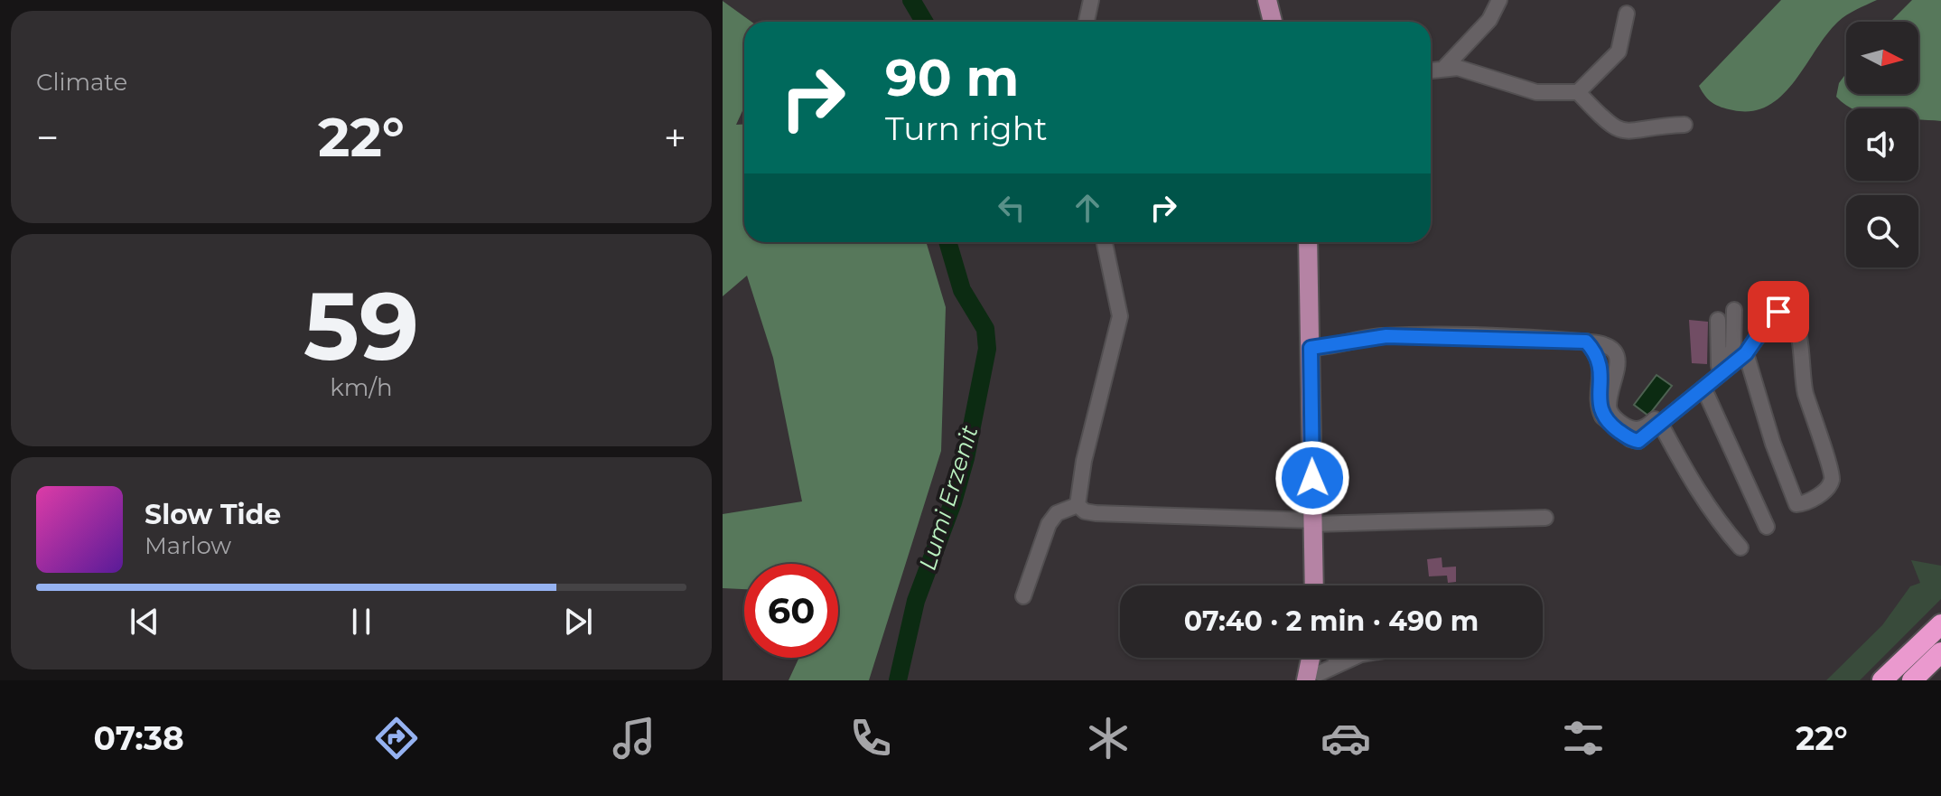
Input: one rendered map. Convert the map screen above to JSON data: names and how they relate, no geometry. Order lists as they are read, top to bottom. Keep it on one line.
{"water":["Lumi Erzenit"],"north":"right","page":{"tile":["Climate",["59","km/h"]],"turn":["90 m","Turn right"],"heat":["−","22°","+"],"song":["Slow Tide","Marlow"],"limit":"60","trip":"07:40 · 2 min · 490 m","tabs":["07:38","22°"]}}
